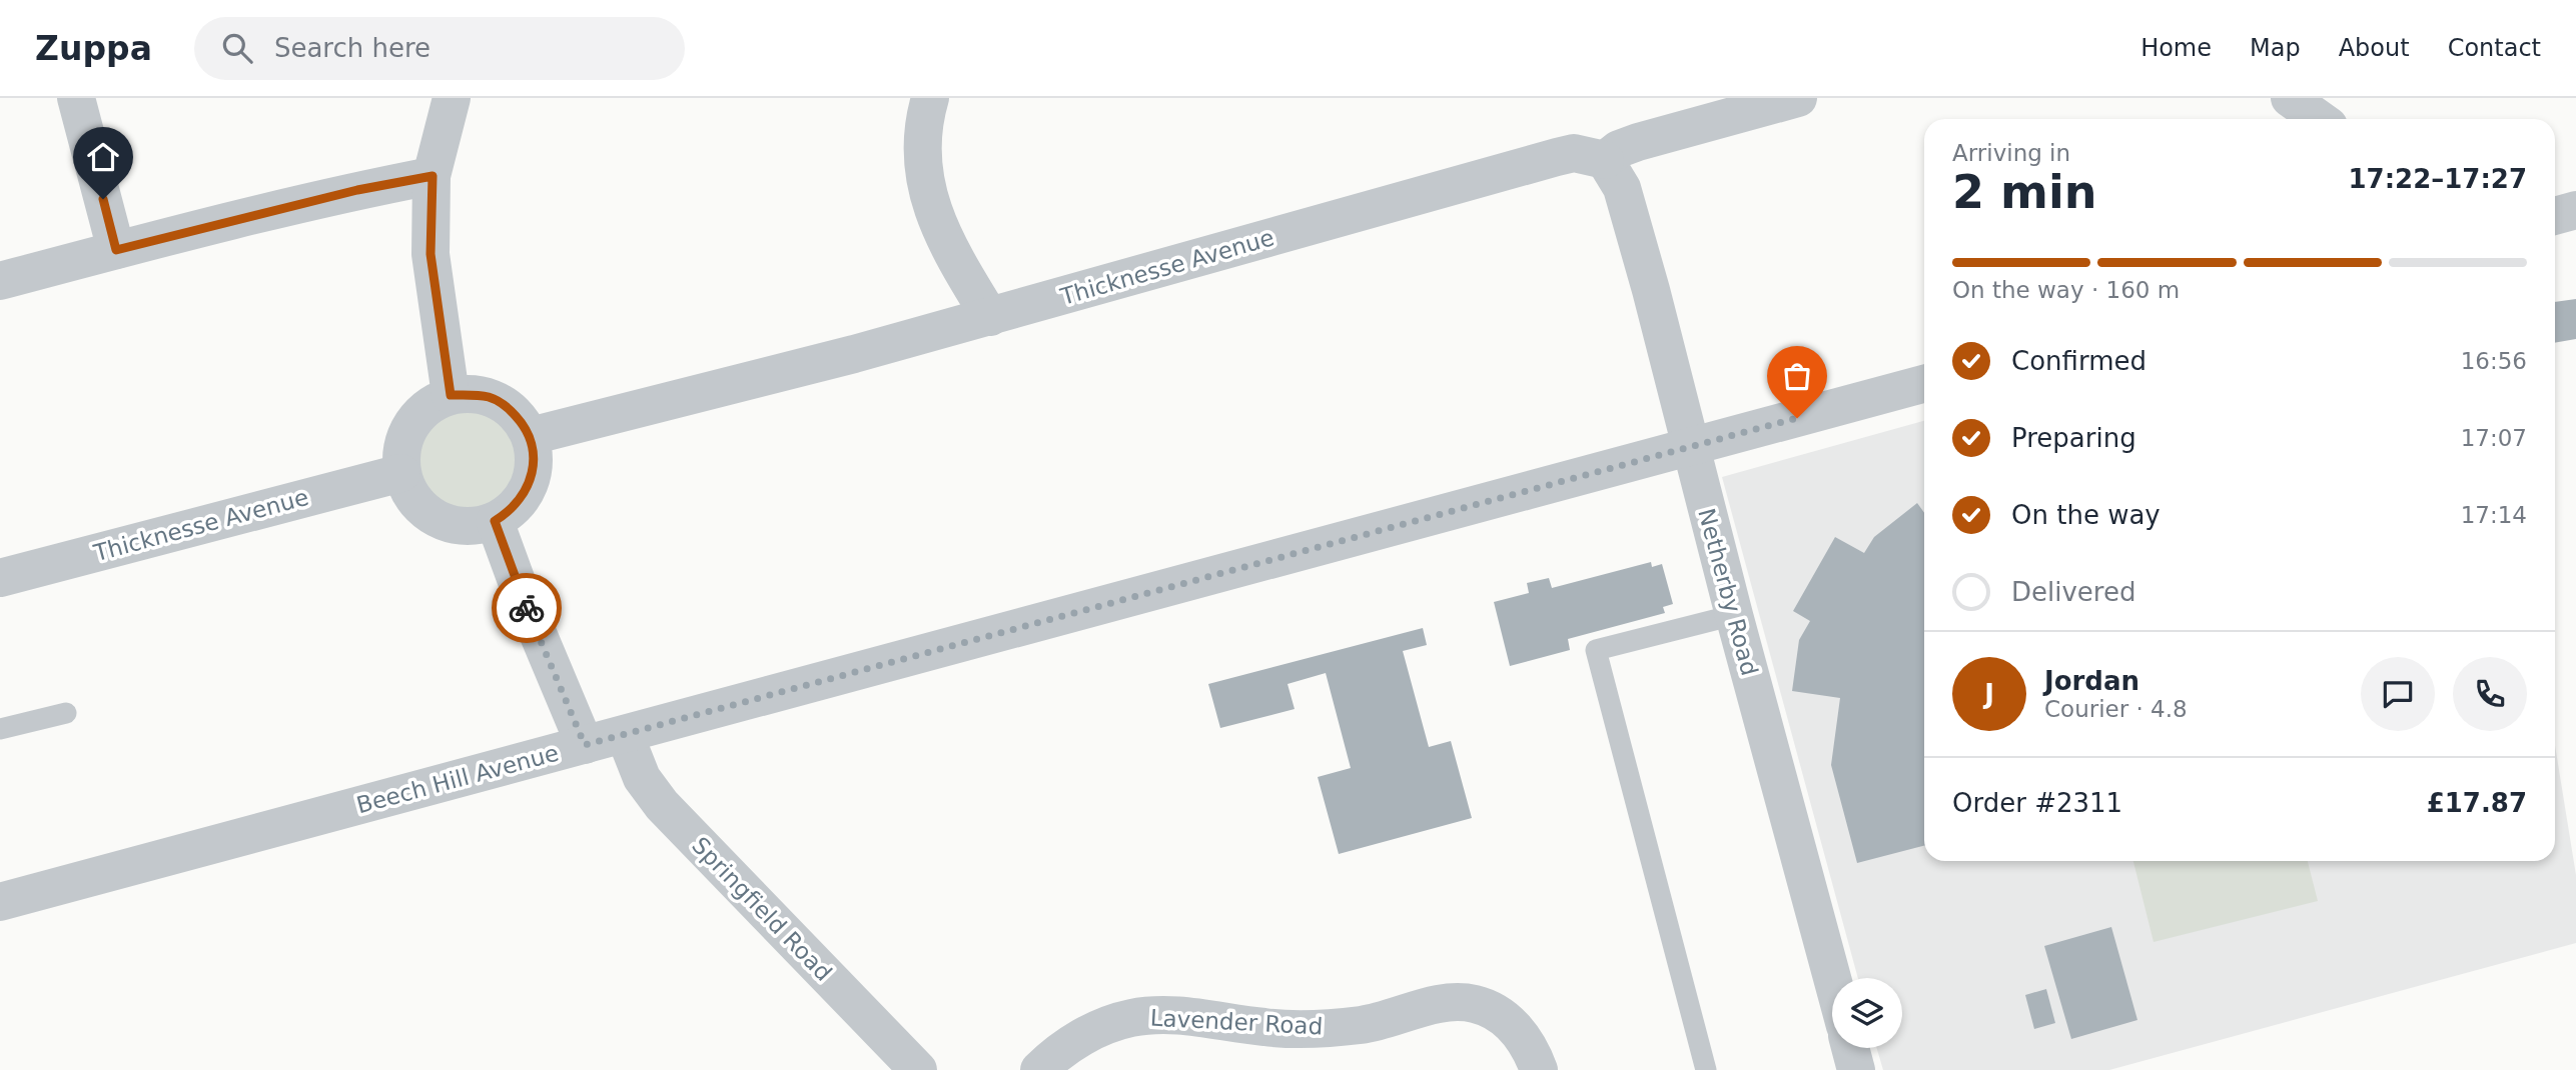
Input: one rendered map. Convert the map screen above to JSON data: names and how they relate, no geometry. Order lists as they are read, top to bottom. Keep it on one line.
{"streets":{"street":["Thicknesse Avenue","Netherby Road","Beech Hill Avenue","Springfield Road","Lavender Road"]},"crossings":[["Thicknesse Avenue","Netherby Road"],["Netherby Road","Beech Hill Avenue"],["Beech Hill Avenue","Springfield Road"]],"page":{"header":"Zuppa","search":"Search here","nav":["Home","Map","About","Contact"],"heading":["2 min","Arriving in","17:22–17:27"],"panel":["Jordan","Courier · 4.8","Order #2311","£17.87"],"bar":"On the way · 160 m","list":[["Confirmed","16:56"],["Preparing","17:07"],["On the way","17:14"],"Delivered"],"round":"J"}}
